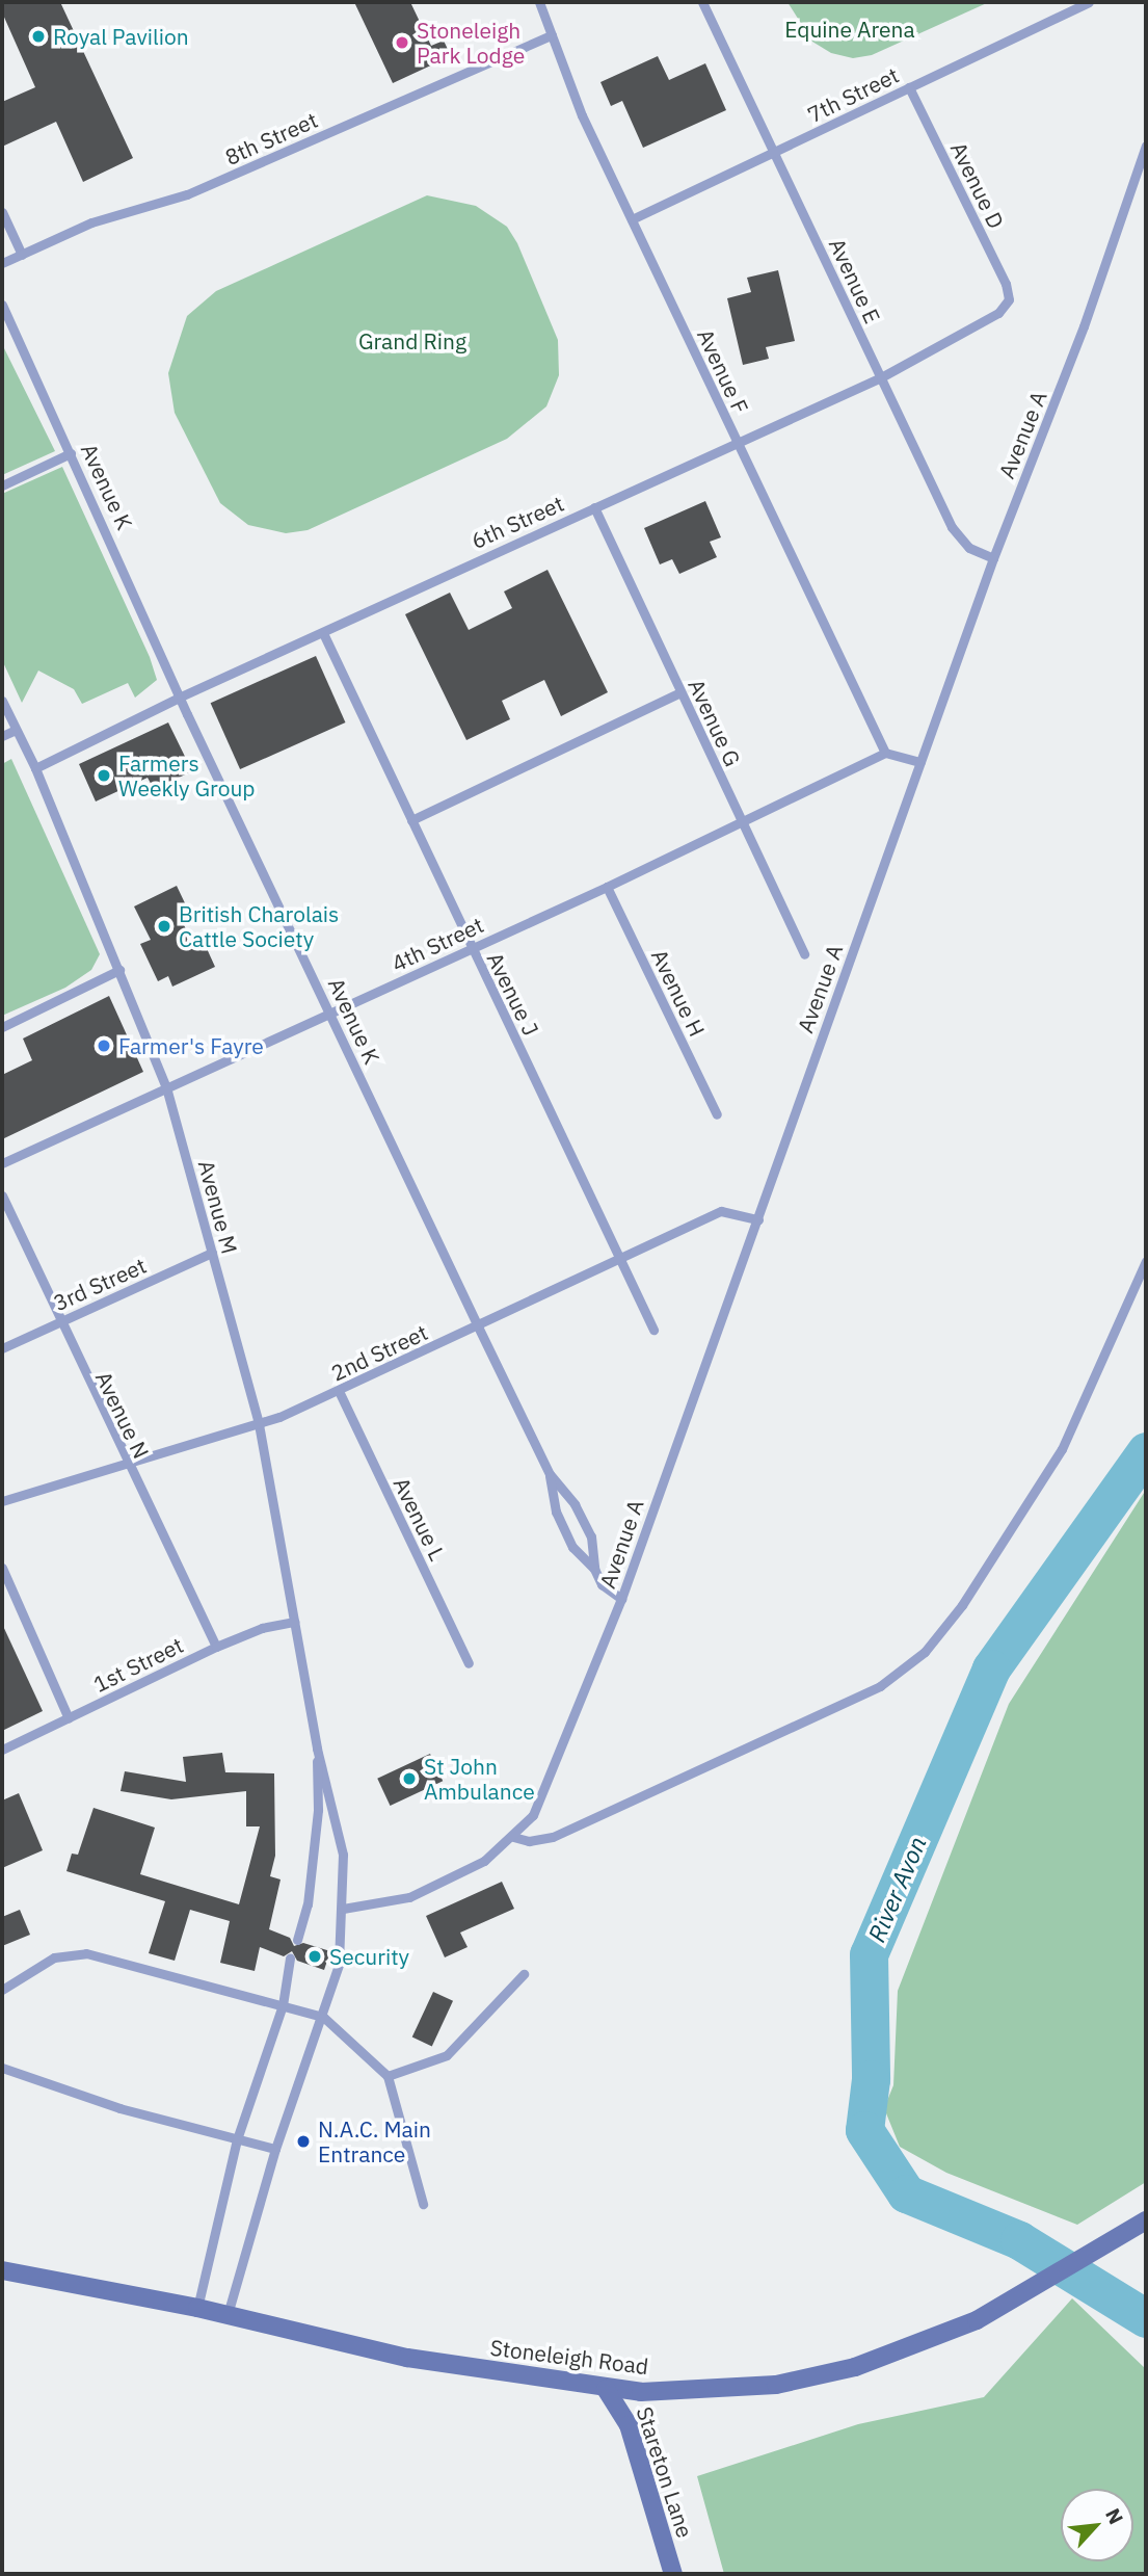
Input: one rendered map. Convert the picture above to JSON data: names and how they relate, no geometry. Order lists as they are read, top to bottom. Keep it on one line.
{"streets":{"main road":["Stoneleigh Road","Stareton Lane"],"lane":["7th Street","8th Street","Avenue D","Avenue E","Avenue F","Avenue A","Avenue K","6th Street","Avenue G","4th Street","Avenue H","Avenue J","Avenue M","3rd Street","2nd Street","Avenue N","Avenue L","1st Street"]},"crossings":[["7th Street","Avenue D"],["7th Street","Avenue E"],["7th Street","Avenue F"],["8th Street","Avenue F"],["Avenue D","6th Street"],["Avenue E","Avenue A"],["Avenue E","6th Street"],["Avenue F","6th Street"],["Avenue F","4th Street"],["Avenue A","Avenue K"],["Avenue A","2nd Street"],["Avenue K","6th Street"],["Avenue K","4th Street"],["Avenue K","2nd Street"],["6th Street","Avenue G"],["6th Street","Avenue J"],["6th Street","Avenue M"],["Avenue G","4th Street"],["4th Street","Avenue H"],["4th Street","Avenue J"],["4th Street","Avenue M"],["Avenue J","2nd Street"],["Avenue M","3rd Street"],["Avenue M","2nd Street"],["Avenue M","1st Street"],["3rd Street","Avenue N"],["2nd Street","Avenue N"],["2nd Street","Avenue L"],["Avenue N","1st Street"],["Stoneleigh Road","Stareton Lane"]],"water":["River Avon"],"parks":["Equine Arena","Grand Ring"],"places":["Royal Pavilion","Stoneleigh Park Lodge","Farmers Weekly Group","British Charolais Cattle Society","Farmer's Fayre","St John Ambulance","Security","N.A.C. Main Entrance"],"north":"top right"}
